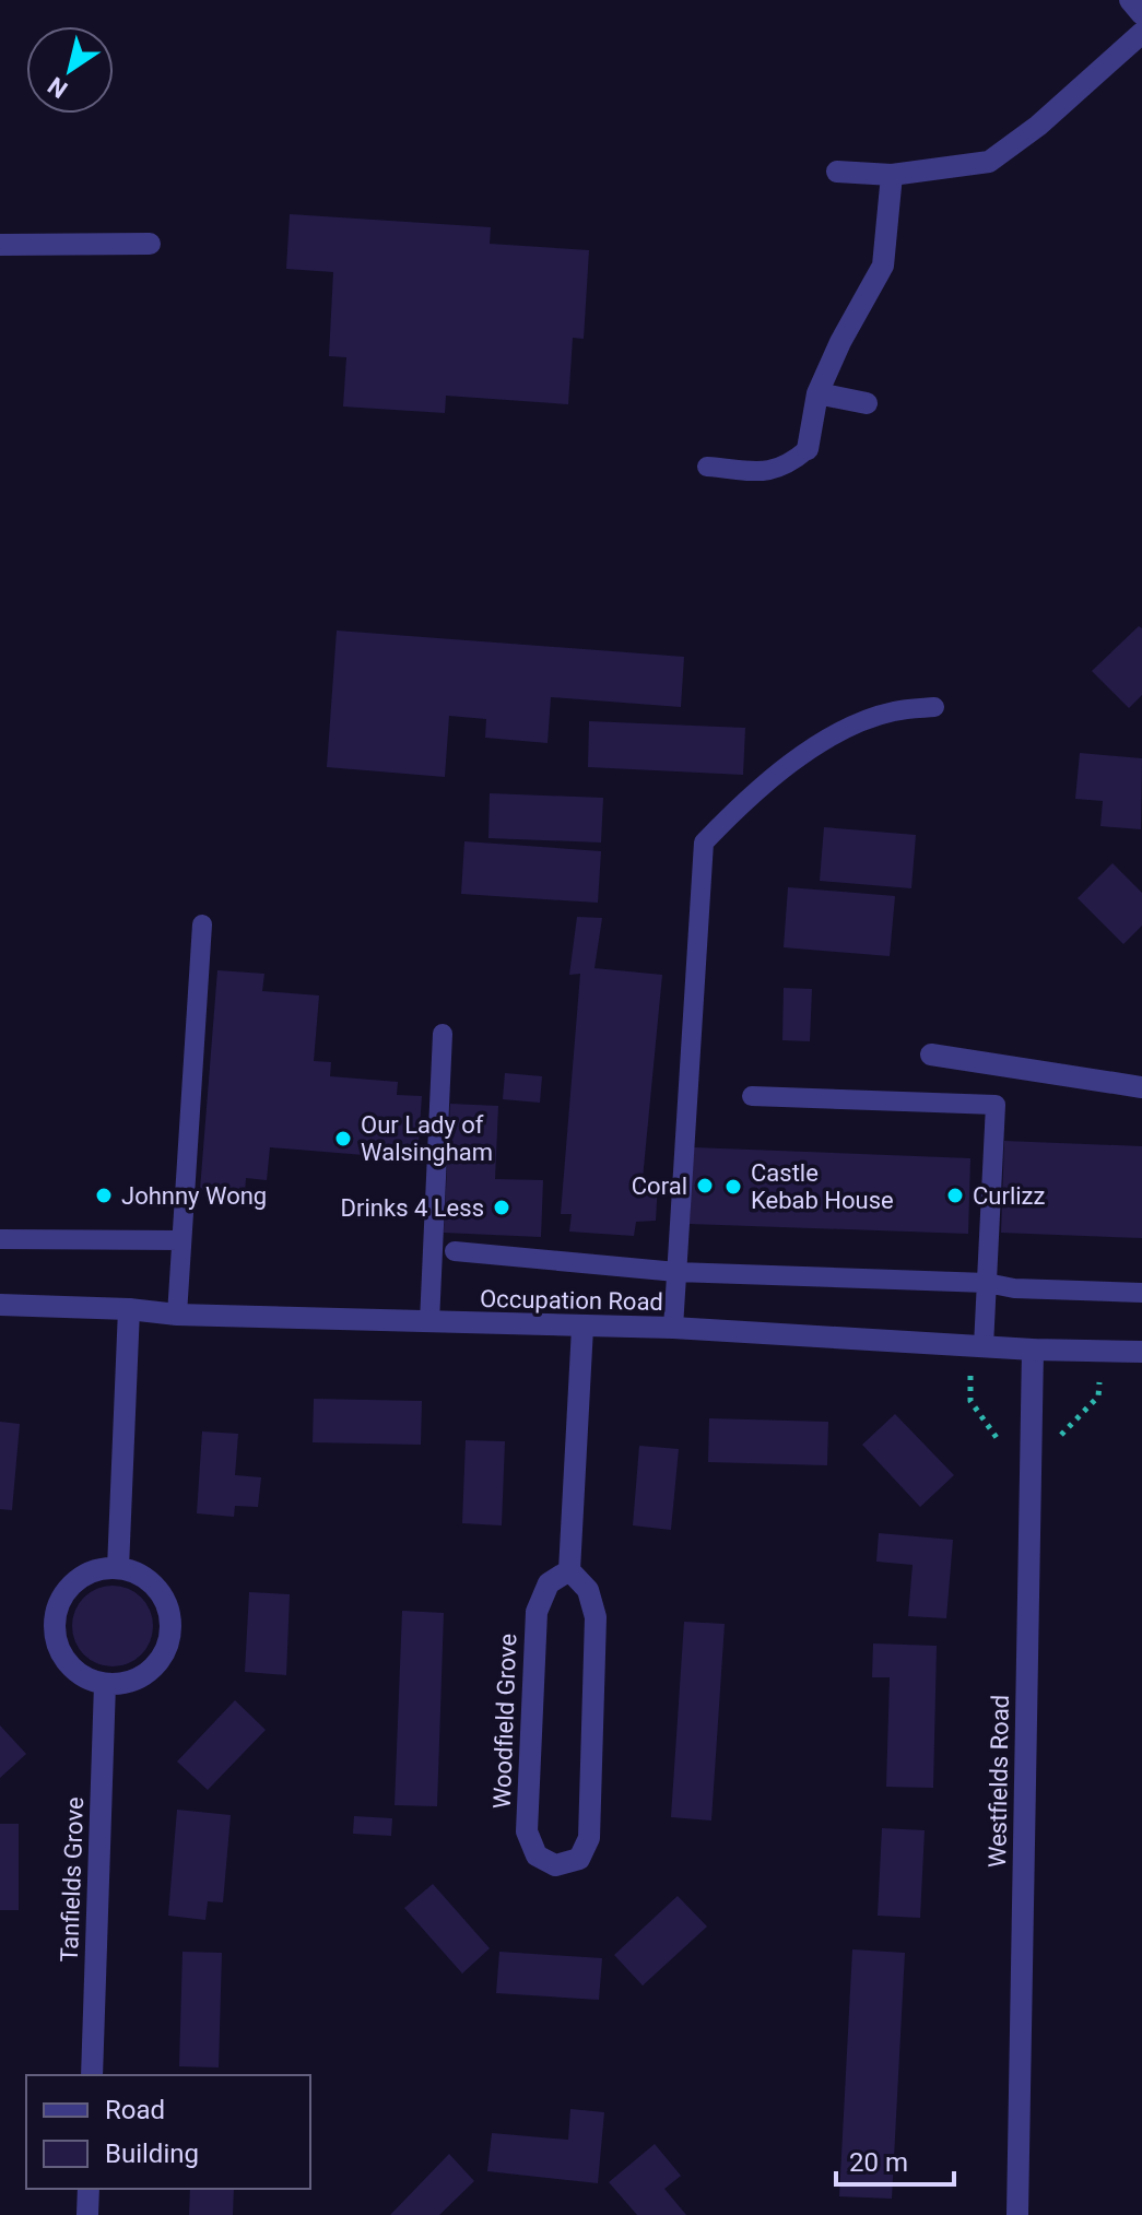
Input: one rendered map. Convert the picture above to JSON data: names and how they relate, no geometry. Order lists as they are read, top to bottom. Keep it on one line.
{"streets":{"street":["Occupation Road","Woodfield Grove","Westfields Road","Tanfields Grove"]},"crossings":[["Occupation Road","Westfields Road"]],"places":["Our Lady of Walsingham","Coral","Castle Kebab House","Johnny Wong","Curlizz","Drinks 4 Less"],"legend":["Road","Building"],"scale_bar":"20 m","north":"bottom left"}
